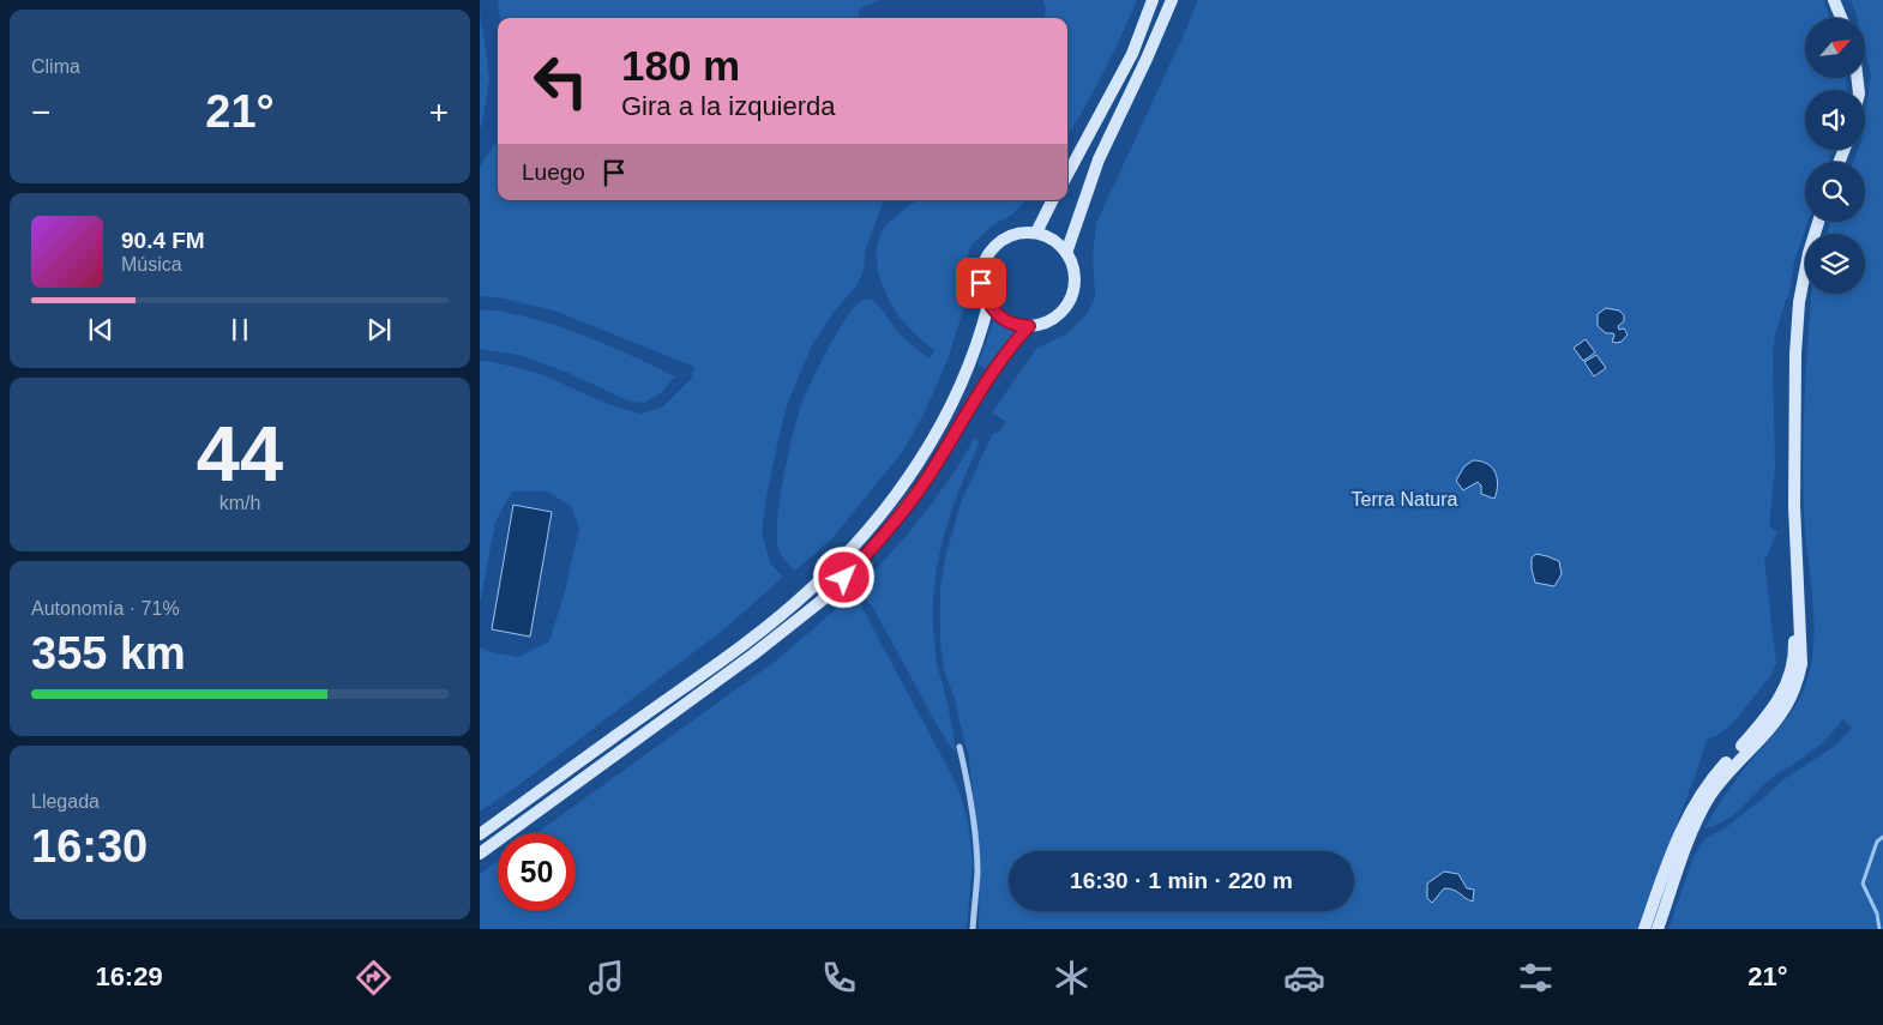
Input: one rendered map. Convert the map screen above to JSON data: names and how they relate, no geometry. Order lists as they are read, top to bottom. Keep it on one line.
{"parks":["Terra Natura"],"north":"top right","page":{"tile":["Clima",["44","km/h"],["Autonomía · 71%","355 km"],["Llegada","16:30"]],"turn":["180 m","Gira a la izquierda"],"heat":["−","21°","+"],"then":"Luego","song":["90.4 FM","Música"],"limit":"50","trip":"16:30 · 1 min · 220 m","tabs":["16:29","21°"]}}
